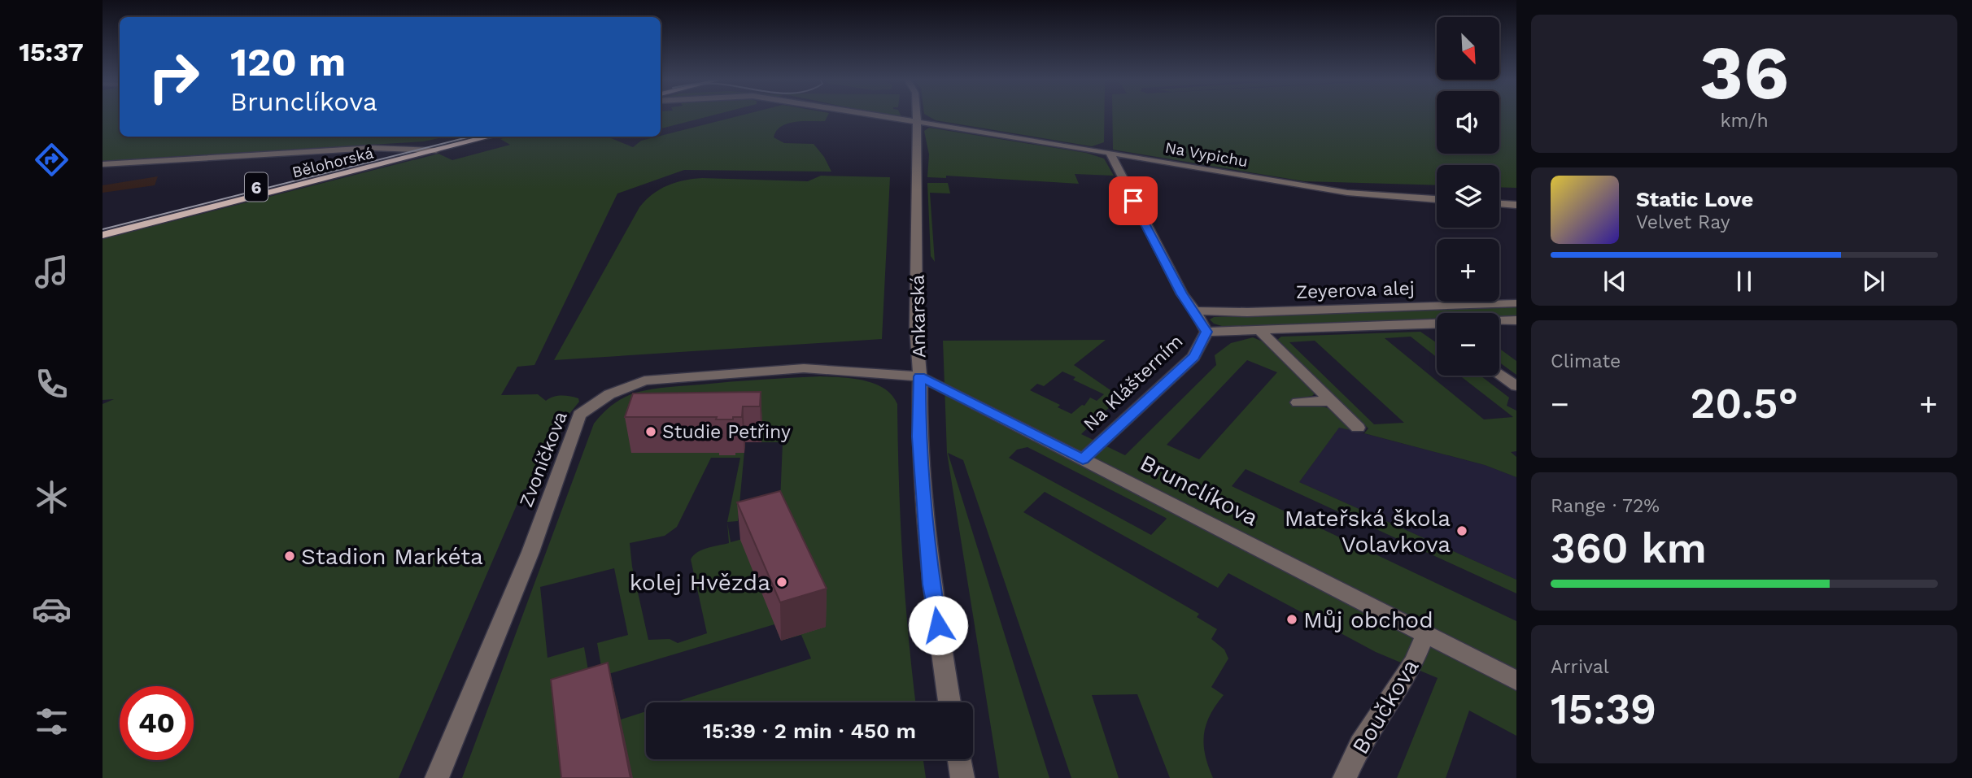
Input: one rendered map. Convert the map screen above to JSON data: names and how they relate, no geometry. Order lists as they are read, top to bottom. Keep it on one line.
{"streets":{"main road":["Bělohorská","6"],"street":["Na Vypichu","Zeyerova alej","Ankarská","Na Klášterním","Zvoníčkova","Brunclíkova","Boučkova"]},"crossings":[["Na Vypichu","Ankarská"],["Na Vypichu","Na Klášterním"],["Zeyerova alej","Na Klášterním"],["Ankarská","Zvoníčkova"],["Ankarská","Brunclíkova"],["Na Klášterním","Brunclíkova"],["Zvoníčkova","Brunclíkova"],["Brunclíkova","Boučkova"]],"places":["Studie Petřiny","Mateřská škola Volavkova","Stadion Markéta","kolej Hvězda","Můj obchod"],"north":"bottom right","page":{"tabs":"15:37","tile":[["36","km/h"],"Climate",["Range · 72%","360 km"],["Arrival","15:39"]],"map_buttons":["+","−"],"turn":["120 m","Brunclíkova"],"song":["Static Love","Velvet Ray"],"heat":["−","20.5°","+"],"limit":"40","trip":"15:39 · 2 min · 450 m"}}
